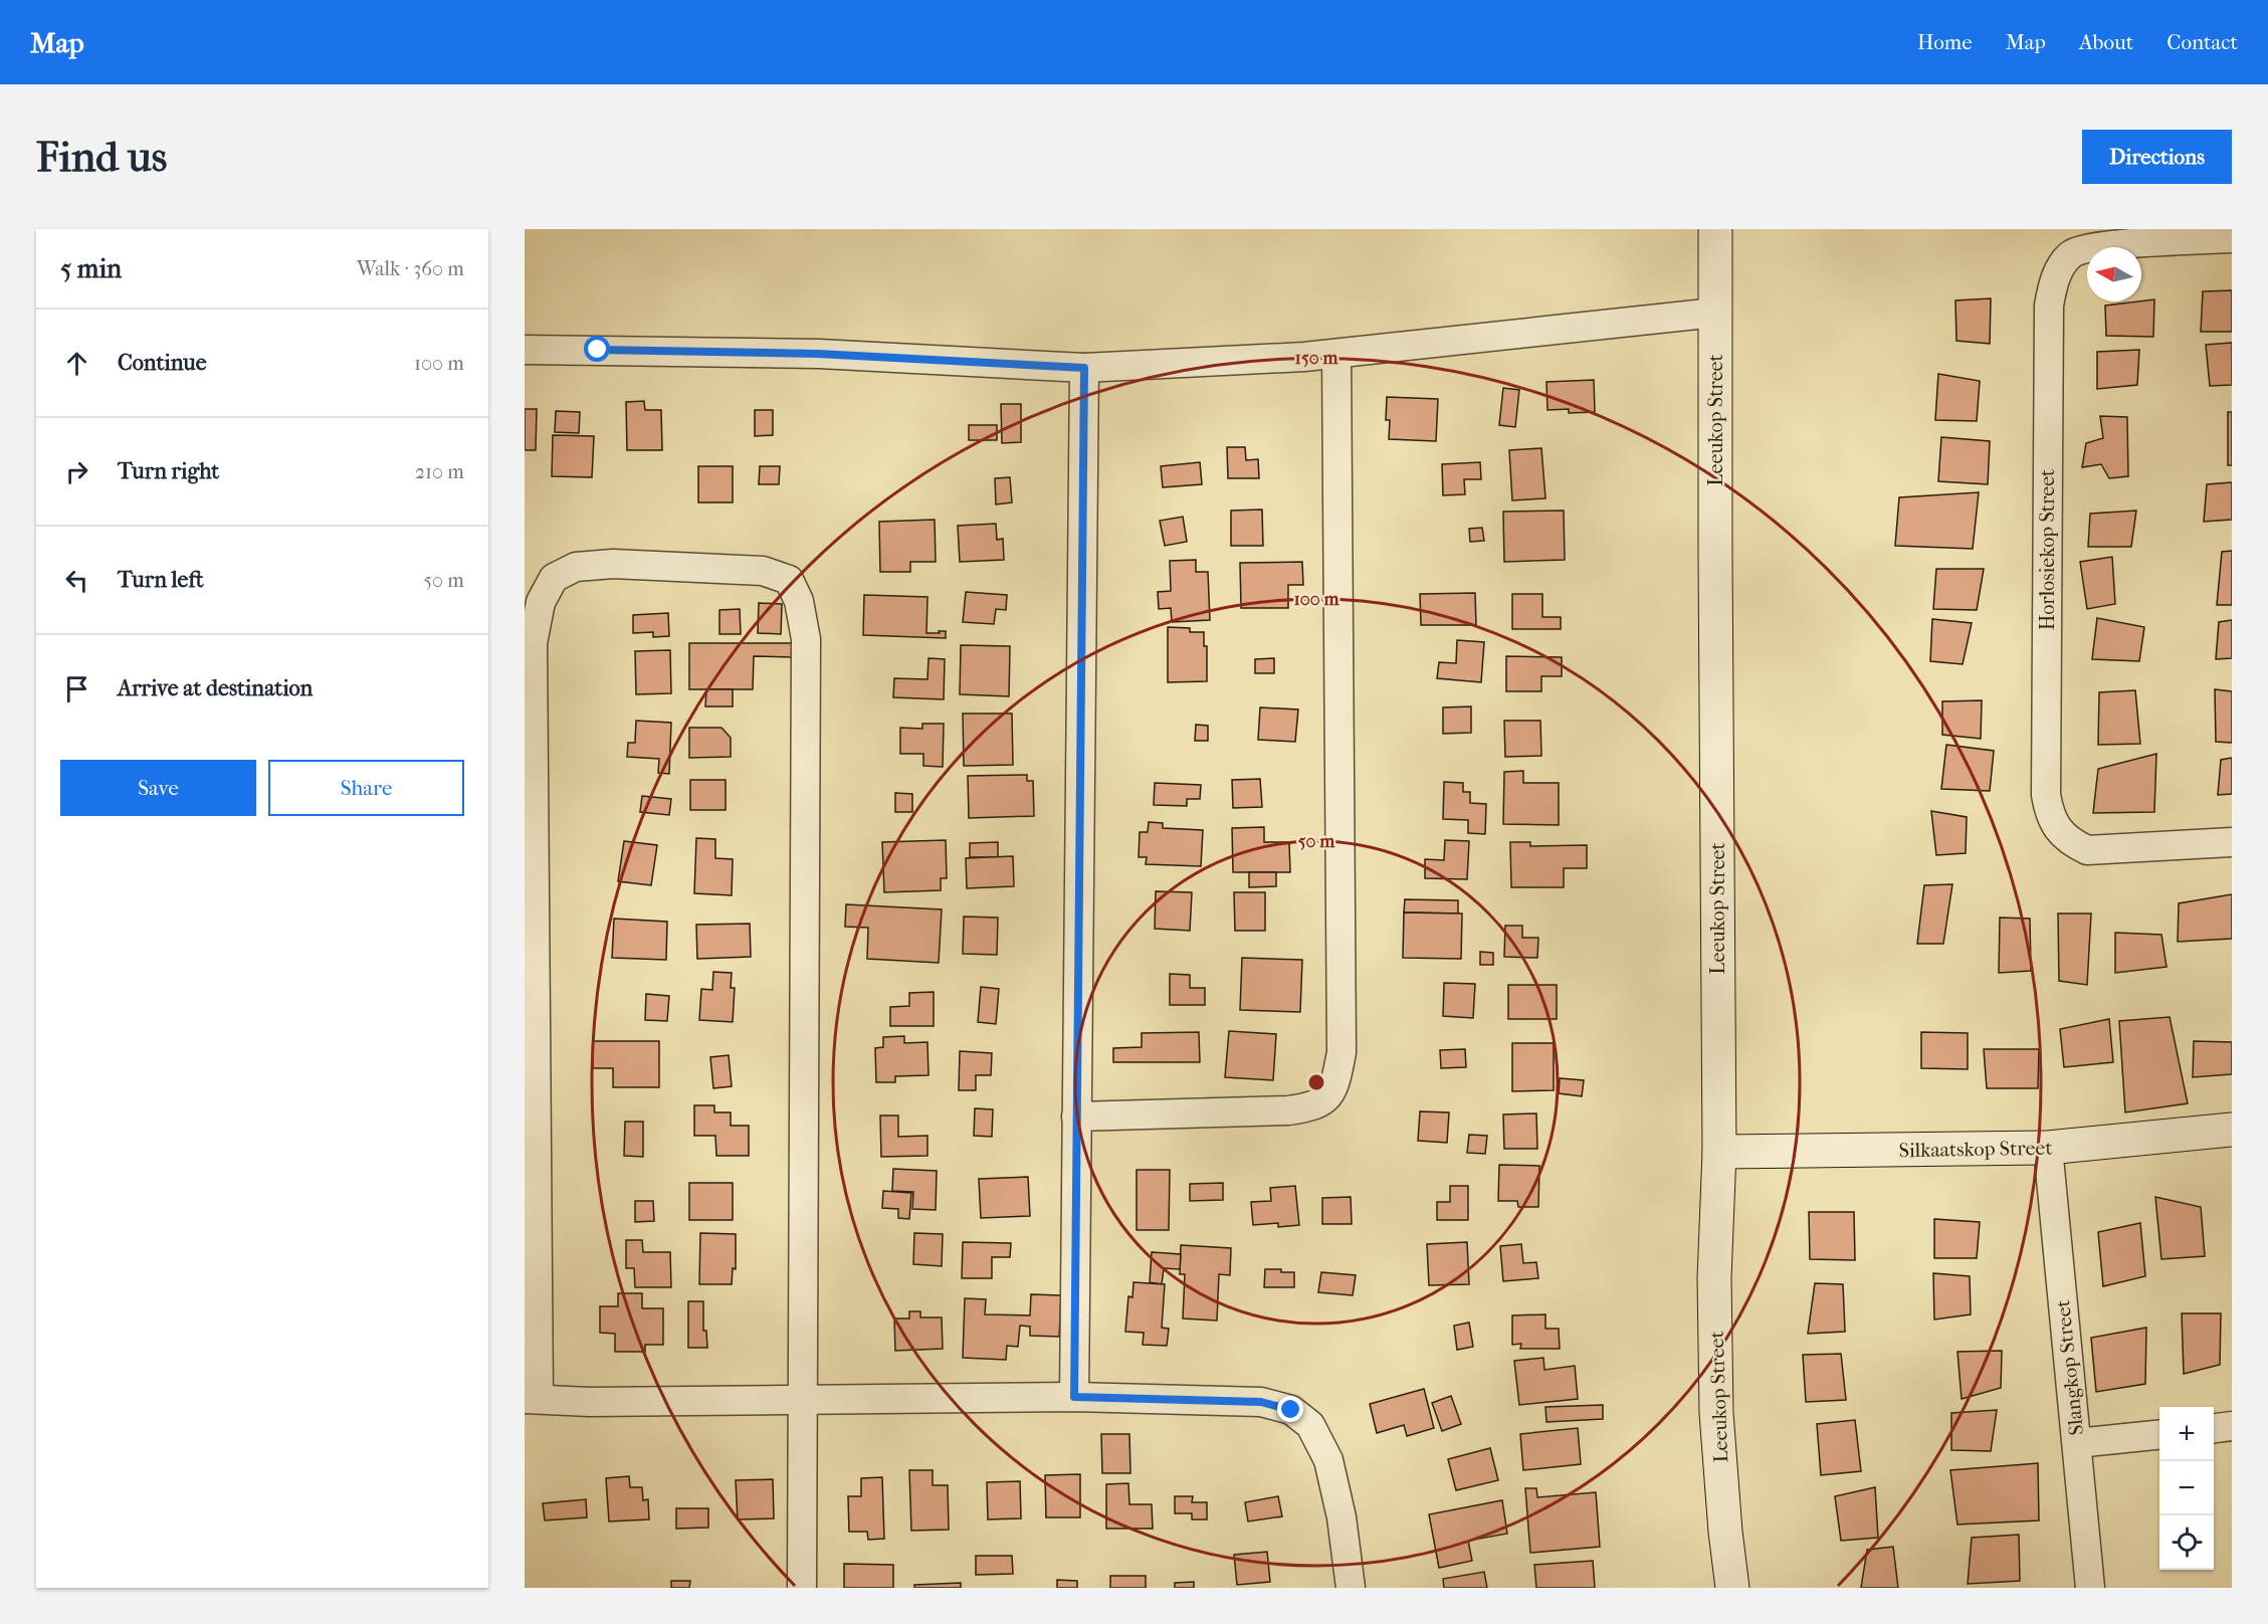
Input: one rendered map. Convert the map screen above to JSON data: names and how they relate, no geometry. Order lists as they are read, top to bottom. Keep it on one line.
{"streets":{"street":["Leeukop Street","Horlosiekop Street","Silkaatskop Street","Slangkop Street"]},"crossings":[["Leeukop Street","Silkaatskop Street"],["Silkaatskop Street","Slangkop Street"]],"north":"left","page":{"header":"Map","nav":["Home","Map","About","Contact"],"buttons":["Directions",["Save","Share"]],"title":"Find us","heading":["5 min","Walk · 360 m"],"list":[["Continue","100 m"],["Turn right","210 m"],["Turn left","50 m"],"Arrive at destination"],"map_buttons":["+","−"]},"rings":["150 m","100 m","50 m"]}
